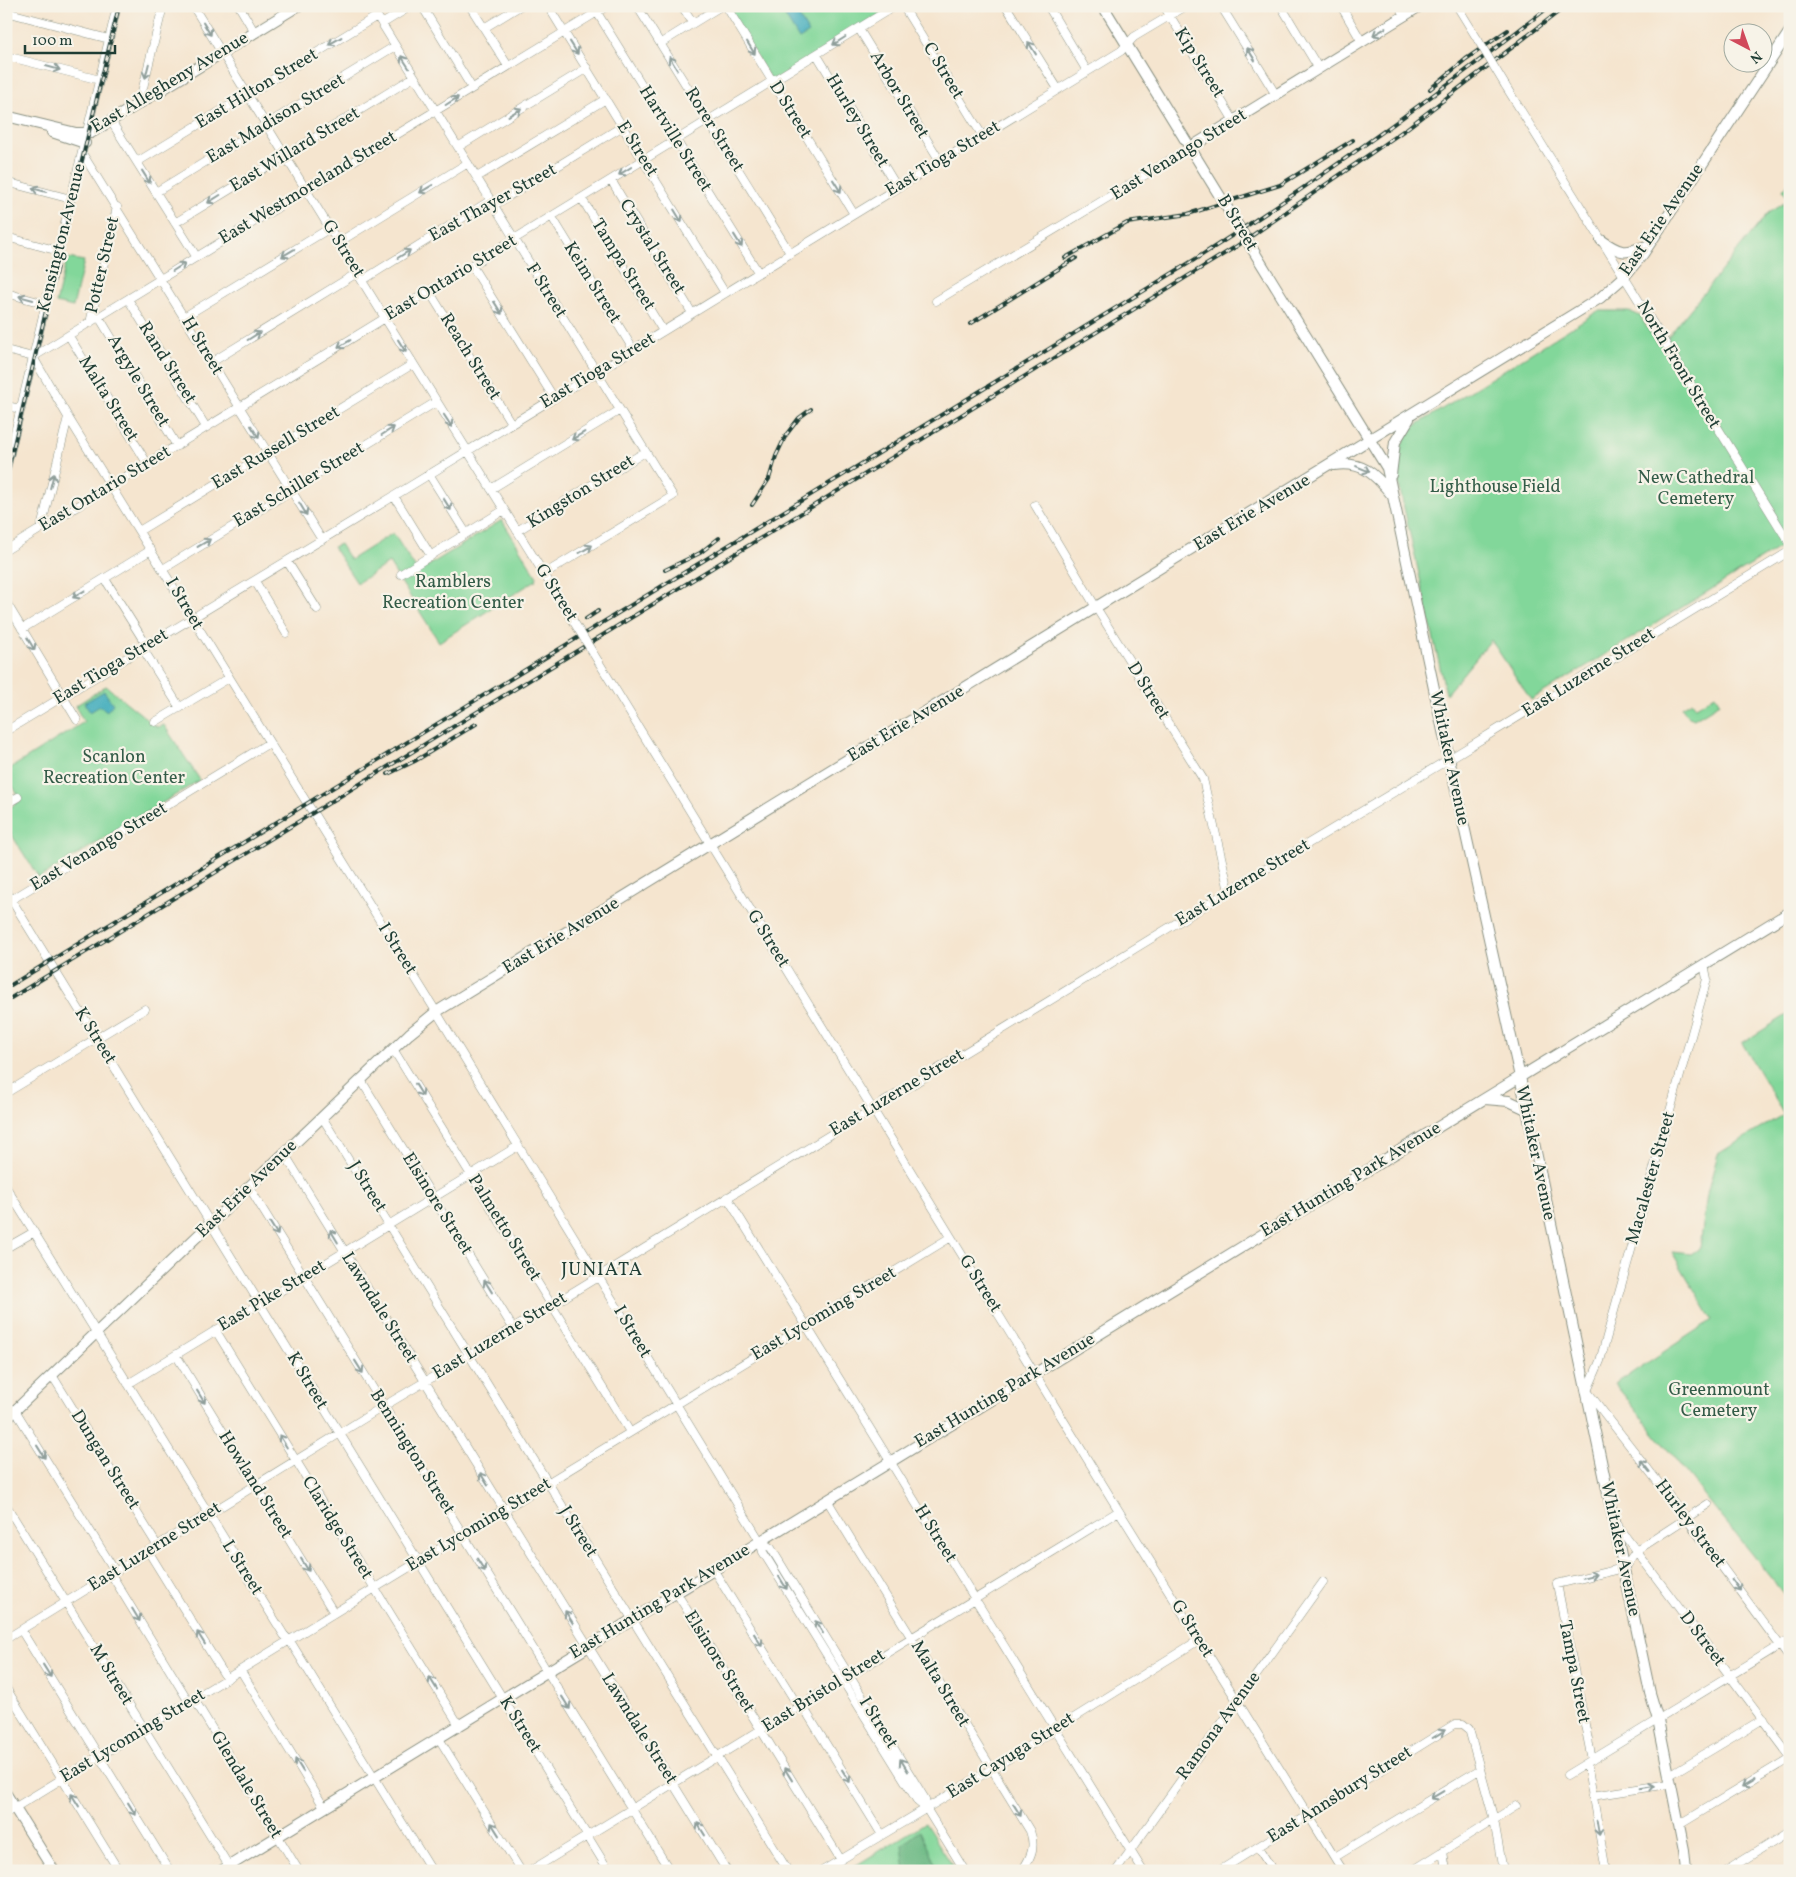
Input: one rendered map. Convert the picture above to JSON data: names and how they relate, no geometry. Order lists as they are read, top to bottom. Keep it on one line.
{"streets":{"main road":["East Allegheny Avenue","East Venango Street","East Erie Avenue","B Street","Whitaker Avenue","East Hunting Park Avenue"],"street":["Kip Street","C Street","East Hilton Street","Arbor Street","D Street","East Madison Street","Hurley Street","Rorer Street","Hartville Street","E Street","East Willard Street","East Tioga Street","East Westmoreland Street","East Thayer Street","Kensington Avenue","Crystal Street","G Street","Potter Street","Tampa Street","East Ontario Street","Keim Street","F Street","H Street","Reach Street","Rand Street","North Front Street","Argyle Street","Malta Street","East Russell Street","East Schiller Street","Kingston Street","I Street","East Luzerne Street","K Street","Macalester Street","J Street","Elsinore Street","Palmetto Street","East Pike Street","Lawndale Street","East Lycoming Street","Bennington Street","Dungan Street","Howland Street","Claridge Street","L Street","M Street","East Bristol Street","Ramona Avenue","East Cayuga Street","Glendale Street","East Annsbury Street"]},"crossings":[["Kip Street","East Venango Street"],["Kip Street","East Tioga Street"],["C Street","East Tioga Street"],["East Allegheny Avenue","Kensington Avenue"],["East Allegheny Avenue","G Street"],["East Allegheny Avenue","H Street"],["East Hilton Street","G Street"],["East Hilton Street","F Street"],["Arbor Street","East Tioga Street"],["Arbor Street","East Ontario Street"],["D Street","East Tioga Street"],["D Street","East Erie Avenue"],["D Street","East Ontario Street"],["D Street","East Luzerne Street"],["D Street","Whitaker Avenue"],["East Madison Street","G Street"],["East Madison Street","F Street"],["Hurley Street","East Tioga Street"],["Hurley Street","East Ontario Street"],["Hurley Street","Whitaker Avenue"],["Hurley Street","Macalester Street"],["Rorer Street","East Tioga Street"],["Rorer Street","East Ontario Street"],["Hartville Street","East Tioga Street"],["Hartville Street","East Westmoreland Street"],["Hartville Street","East Ontario Street"],["E Street","East Tioga Street"],["E Street","East Westmoreland Street"],["E Street","East Thayer Street"],["E Street","East Ontario Street"],["East Willard Street","G Street"],["East Willard Street","F Street"],["East Venango Street","B Street"],["East Venango Street","I Street"],["East Venango Street","K Street"],["East Tioga Street","B Street"],["East Tioga Street","Crystal Street"],["East Tioga Street","G Street"],["East Tioga Street","Tampa Street"],["East Tioga Street","Keim Street"],["East Tioga Street","F Street"],["East Tioga Street","H Street"],["East Tioga Street","Reach Street"],["East Tioga Street","I Street"],["East Westmoreland Street","Kensington Avenue"],["East Westmoreland Street","G Street"],["East Westmoreland Street","Potter Street"],["East Westmoreland Street","F Street"],["East Westmoreland Street","H Street"],["East Westmoreland Street","Rand Street"],["East Westmoreland Street","Argyle Street"],["East Westmoreland Street","Malta Street"],["East Westmoreland Street","I Street"],["East Thayer Street","G Street"],["East Thayer Street","F Street"],["East Erie Avenue","B Street"],["East Erie Avenue","G Street"],["East Erie Avenue","North Front Street"],["East Erie Avenue","I Street"],["East Erie Avenue","Whitaker Avenue"],["East Erie Avenue","K Street"],["East Erie Avenue","J Street"],["East Erie Avenue","Elsinore Street"],["East Erie Avenue","Palmetto Street"],["East Erie Avenue","Lawndale Street"],["East Erie Avenue","Bennington Street"],["East Erie Avenue","Dungan Street"],["East Erie Avenue","L Street"],["East Erie Avenue","Glendale Street"],["B Street","Whitaker Avenue"],["Kensington Avenue","H Street"],["Kensington Avenue","I Street"],["Crystal Street","East Ontario Street"],["G Street","East Ontario Street"],["G Street","F Street"],["G Street","East Russell Street"],["G Street","East Schiller Street"],["G Street","Kingston Street"],["G Street","East Luzerne Street"],["G Street","East Hunting Park Avenue"],["G Street","East Lycoming Street"],["G Street","East Bristol Street"],["G Street","Ramona Avenue"],["G Street","East Cayuga Street"],["G Street","East Annsbury Street"],["Potter Street","H Street"],["Tampa Street","East Ontario Street"],["Tampa Street","Whitaker Avenue"],["East Ontario Street","Keim Street"],["East Ontario Street","F Street"],["East Ontario Street","H Street"],["East Ontario Street","Reach Street"],["East Ontario Street","Rand Street"],["East Ontario Street","Argyle Street"],["East Ontario Street","Malta Street"],["East Ontario Street","I Street"],["F Street","Kingston Street"],["H Street","East Russell Street"],["H Street","East Schiller Street"],["H Street","East Luzerne Street"],["H Street","East Hunting Park Avenue"],["H Street","East Lycoming Street"],["H Street","East Bristol Street"],["H Street","Ramona Avenue"],["H Street","East Cayuga Street"],["Malta Street","East Hunting Park Avenue"],["Malta Street","East Bristol Street"],["Malta Street","East Cayuga Street"],["East Russell Street","I Street"],["East Schiller Street","I Street"],["I Street","East Luzerne Street"],["I Street","East Hunting Park Avenue"],["I Street","East Pike Street"],["I Street","East Lycoming Street"],["I Street","East Bristol Street"],["I Street","East Cayuga Street"],["East Luzerne Street","Whitaker Avenue"],["East Luzerne Street","K Street"],["East Luzerne Street","J Street"],["East Luzerne Street","Elsinore Street"],["East Luzerne Street","Palmetto Street"],["East Luzerne Street","Lawndale Street"],["East Luzerne Street","Bennington Street"],["East Luzerne Street","Dungan Street"],["East Luzerne Street","Howland Street"],["East Luzerne Street","Claridge Street"],["East Luzerne Street","L Street"],["East Luzerne Street","M Street"],["East Luzerne Street","Glendale Street"],["Whitaker Avenue","Macalester Street"],["Whitaker Avenue","East Hunting Park Avenue"],["K Street","East Hunting Park Avenue"],["K Street","East Pike Street"],["K Street","East Lycoming Street"],["K Street","East Bristol Street"],["Macalester Street","East Hunting Park Avenue"],["East Hunting Park Avenue","J Street"],["East Hunting Park Avenue","Elsinore Street"],["East Hunting Park Avenue","Lawndale Street"],["East Hunting Park Avenue","Bennington Street"],["East Hunting Park Avenue","Claridge Street"],["East Hunting Park Avenue","L Street"],["East Hunting Park Avenue","M Street"],["East Hunting Park Avenue","Glendale Street"],["J Street","East Pike Street"],["J Street","East Lycoming Street"],["J Street","East Bristol Street"],["Elsinore Street","East Pike Street"],["Elsinore Street","East Bristol Street"],["Elsinore Street","East Cayuga Street"],["Palmetto Street","East Pike Street"],["Palmetto Street","East Lycoming Street"],["East Pike Street","Lawndale Street"],["East Pike Street","Bennington Street"],["East Pike Street","Howland Street"],["East Pike Street","Claridge Street"],["East Pike Street","L Street"],["Lawndale Street","East Lycoming Street"],["Lawndale Street","East Bristol Street"],["East Lycoming Street","Bennington Street"],["East Lycoming Street","Howland Street"],["East Lycoming Street","Claridge Street"],["East Lycoming Street","L Street"],["East Lycoming Street","M Street"],["East Lycoming Street","Glendale Street"],["Bennington Street","East Bristol Street"]],"one_way":["East Hilton Street","Hartville Street","E Street","East Willard Street","East Schiller Street","Lawndale Street","Bennington Street","Howland Street","Claridge Street"],"districts":["JUNIATA"],"parks":["New Cathedral Cemetery","Lighthouse Field","Ramblers Recreation Center","Scanlon Recreation Center","Greenmount Cemetery"],"scale_bar":"100 m","north":"bottom right"}
